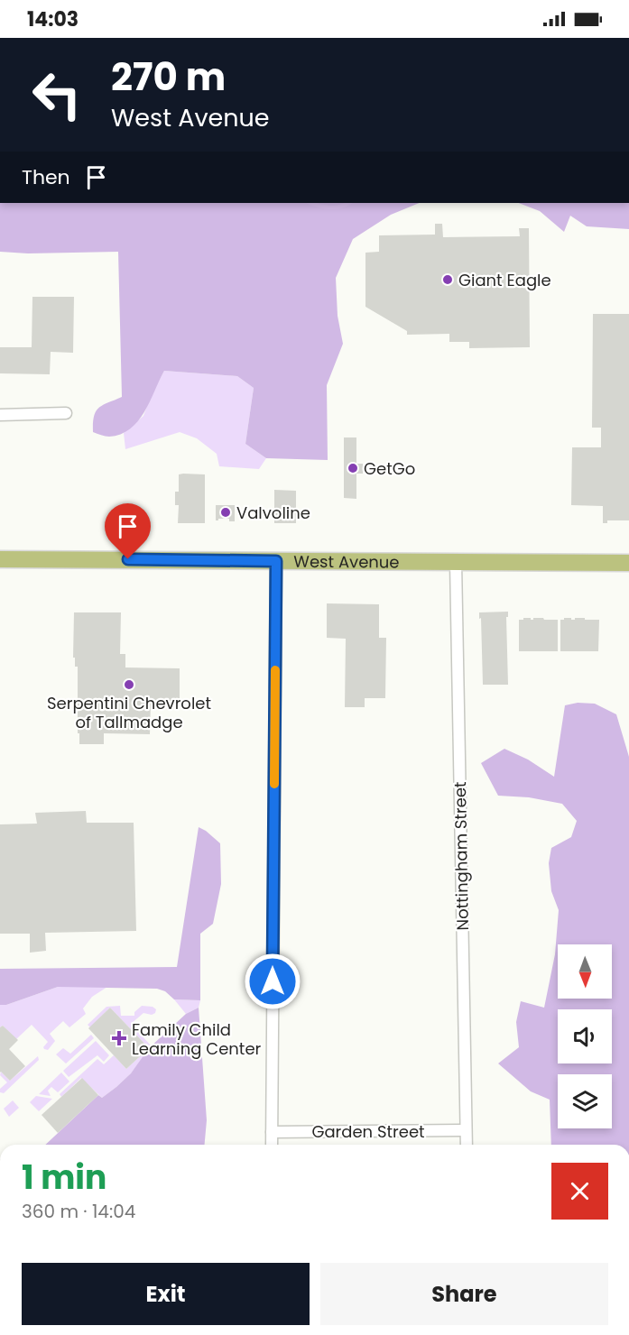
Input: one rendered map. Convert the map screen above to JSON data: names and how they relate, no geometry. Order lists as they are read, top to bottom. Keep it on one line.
{"streets":{"main road":["West Avenue"],"street":["Nottingham Street","Garden Street"]},"crossings":[["West Avenue","Nottingham Street"],["Nottingham Street","Garden Street"]],"places":{"other":["Giant Eagle","GetGo","Valvoline","Serpentini Chevrolet of Tallmadge"],"health":["Family Child Learning Center"]},"north":"bottom","page":{"status":"14:03","turn":["270 m","West Avenue"],"then":"Then","heading":["1 min","360 m · 14:04"],"buttons":["Exit","Share"]}}
